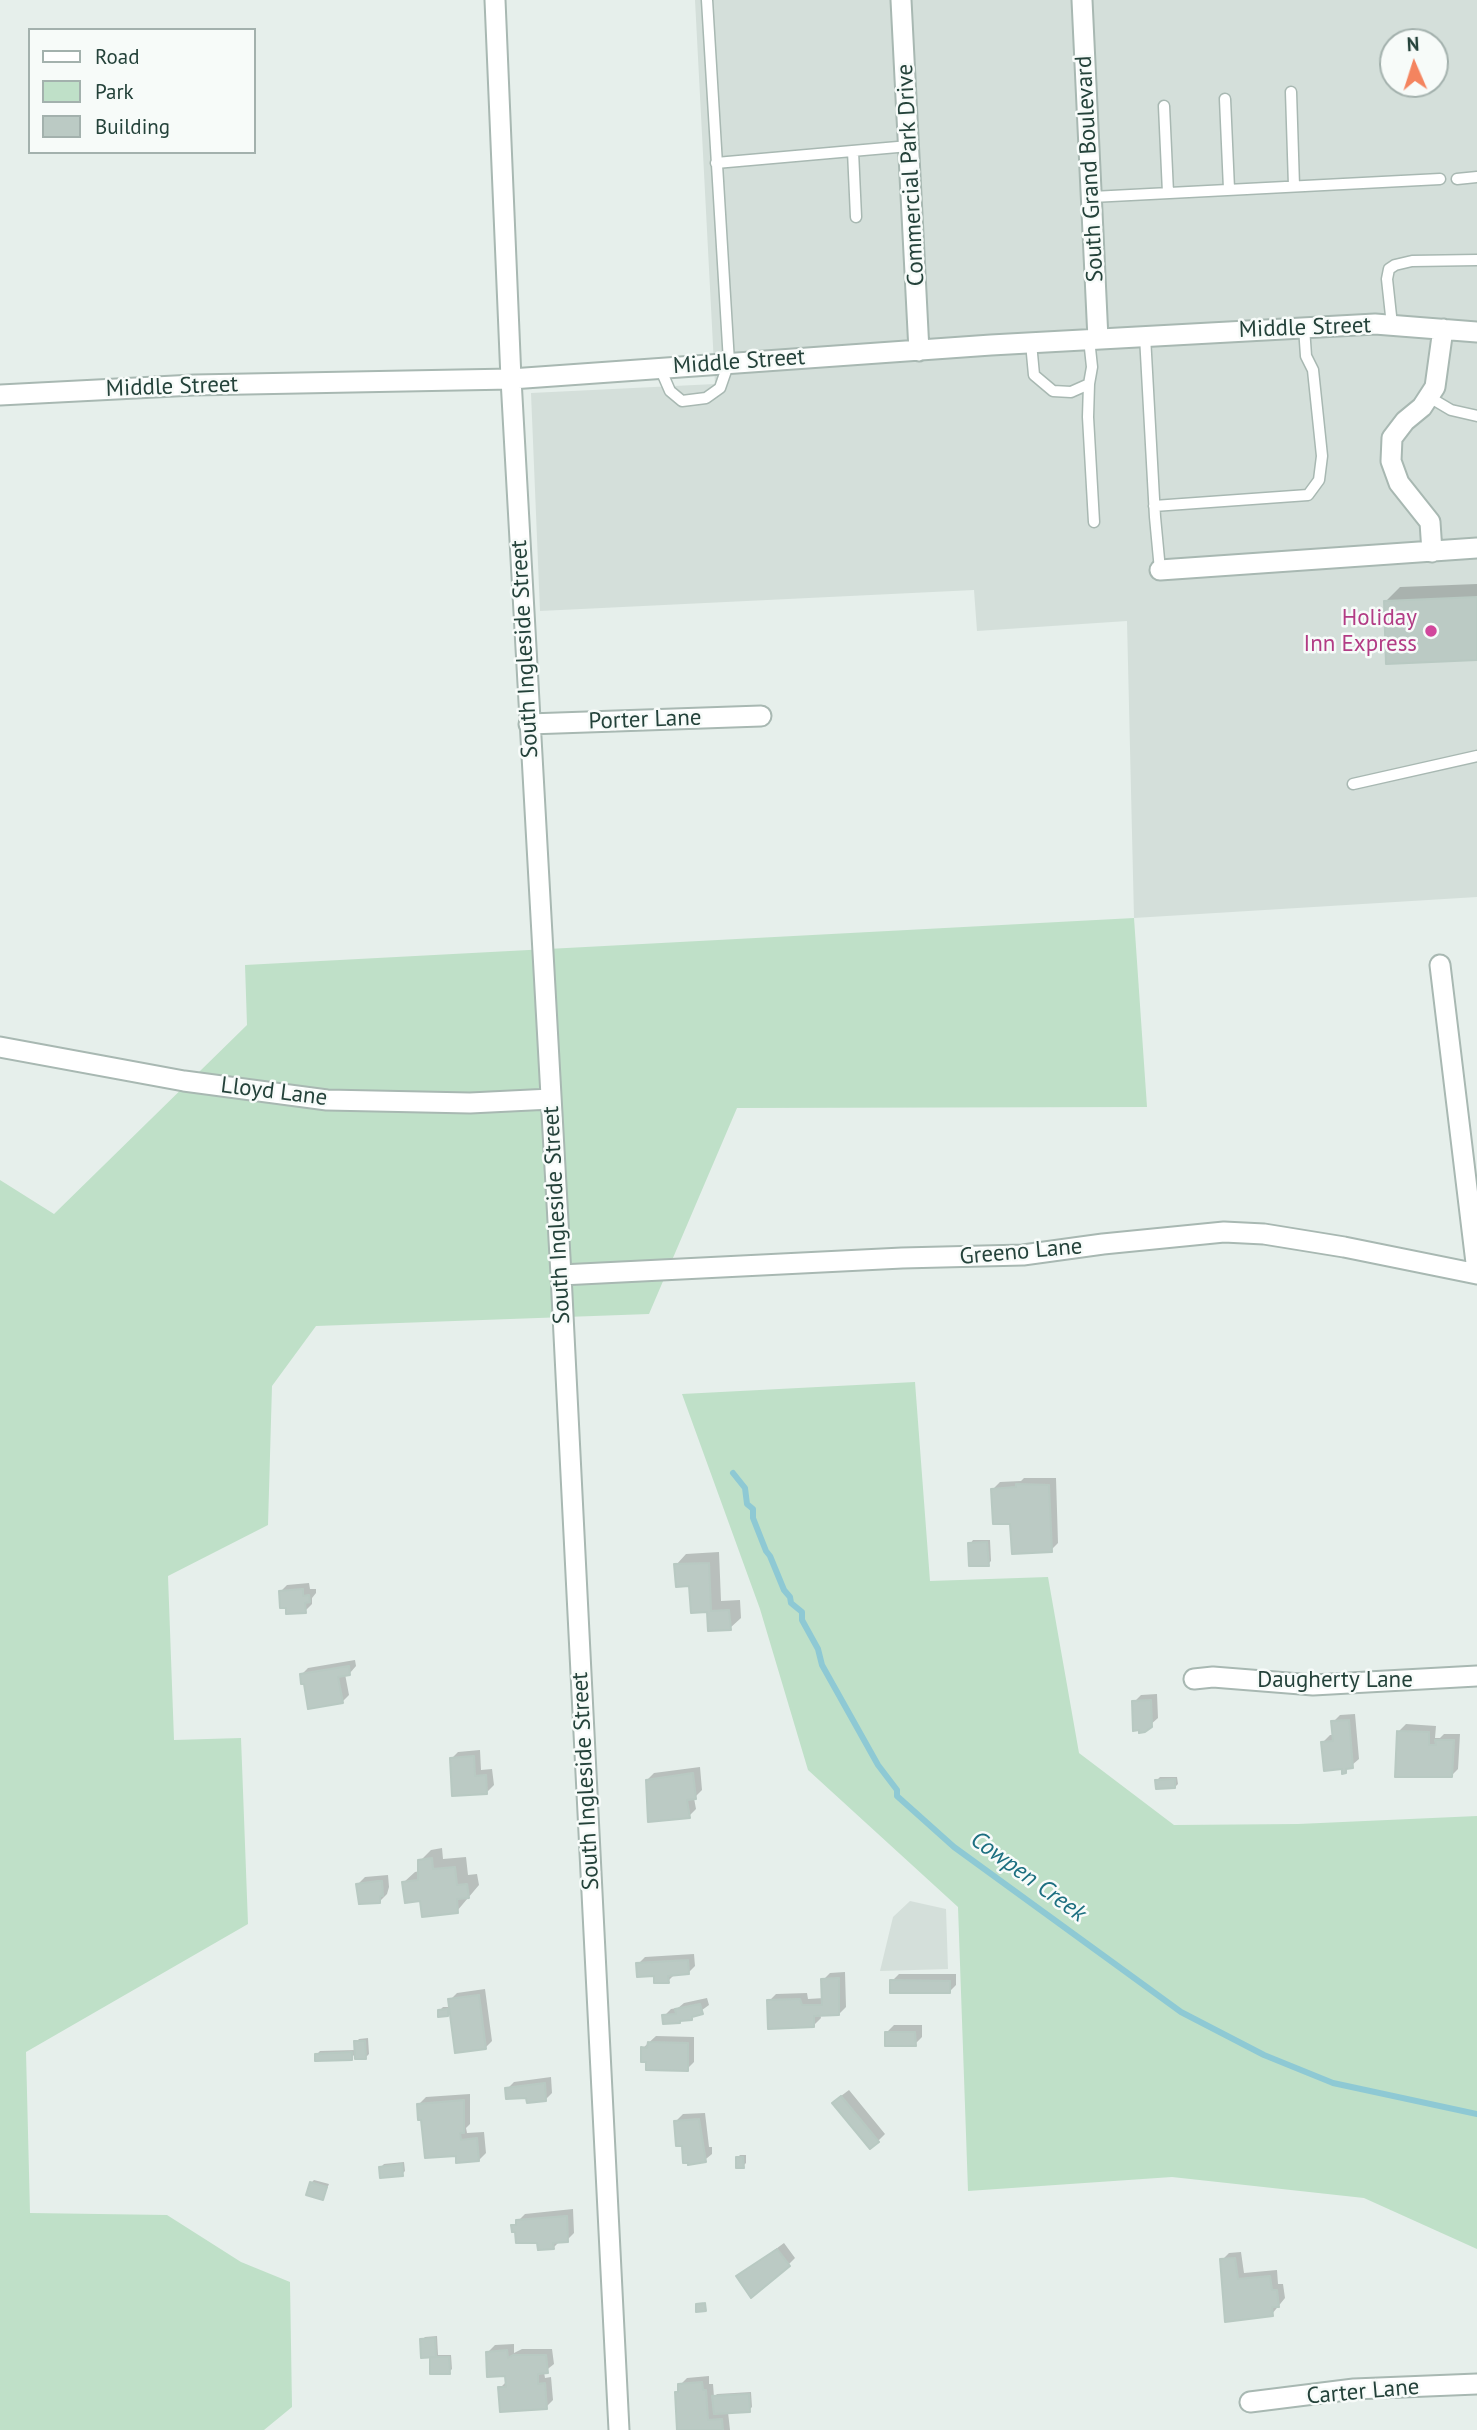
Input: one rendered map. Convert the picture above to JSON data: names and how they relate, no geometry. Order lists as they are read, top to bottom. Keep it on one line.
{"streets":{"street":["South Grand Boulevard","Commercial Park Drive","Middle Street","South Ingleside Street","Porter Lane","Lloyd Lane","Greeno Lane","Daugherty Lane","Carter Lane"]},"crossings":[["South Grand Boulevard","Middle Street"],["Commercial Park Drive","Middle Street"],["Middle Street","South Ingleside Street"],["South Ingleside Street","Porter Lane"],["South Ingleside Street","Lloyd Lane"],["South Ingleside Street","Greeno Lane"]],"water":["Cowpen Creek"],"places":["Holiday Inn Express"],"legend":["Road","Park","Building"],"north":"top"}
